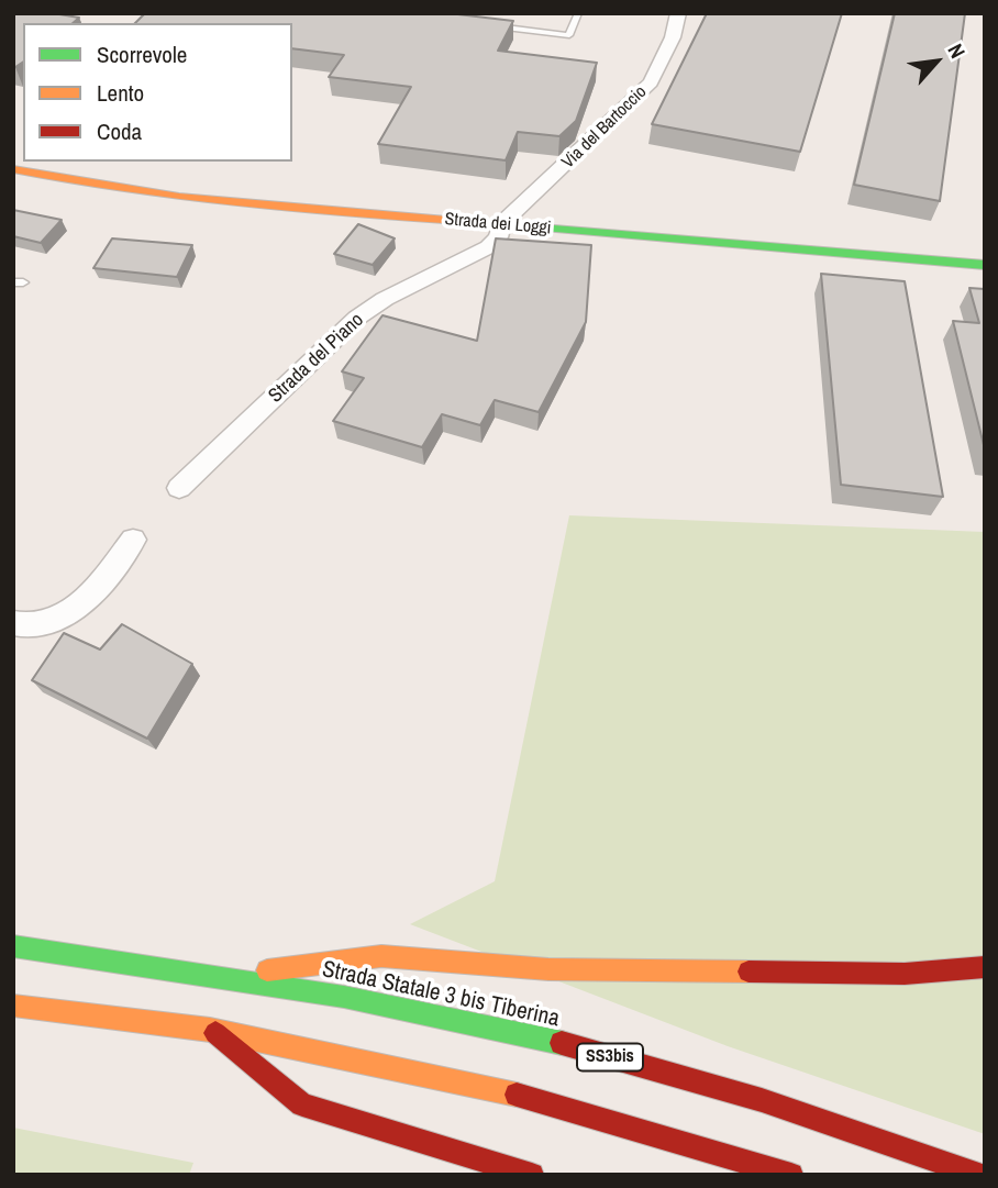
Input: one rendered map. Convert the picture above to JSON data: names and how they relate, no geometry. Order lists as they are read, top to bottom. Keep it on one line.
{"streets":{"main road":["Strada dei Loggi","Strada Statale 3 bis Tiberina","SS3bis"],"street":["Via del Bartoccio","Strada del Piano"]},"crossings":[["Via del Bartoccio","Strada dei Loggi"],["Via del Bartoccio","Strada del Piano"],["Strada dei Loggi","Strada del Piano"]],"legend":["Scorrevole","Lento","Coda"],"north":"top right"}
